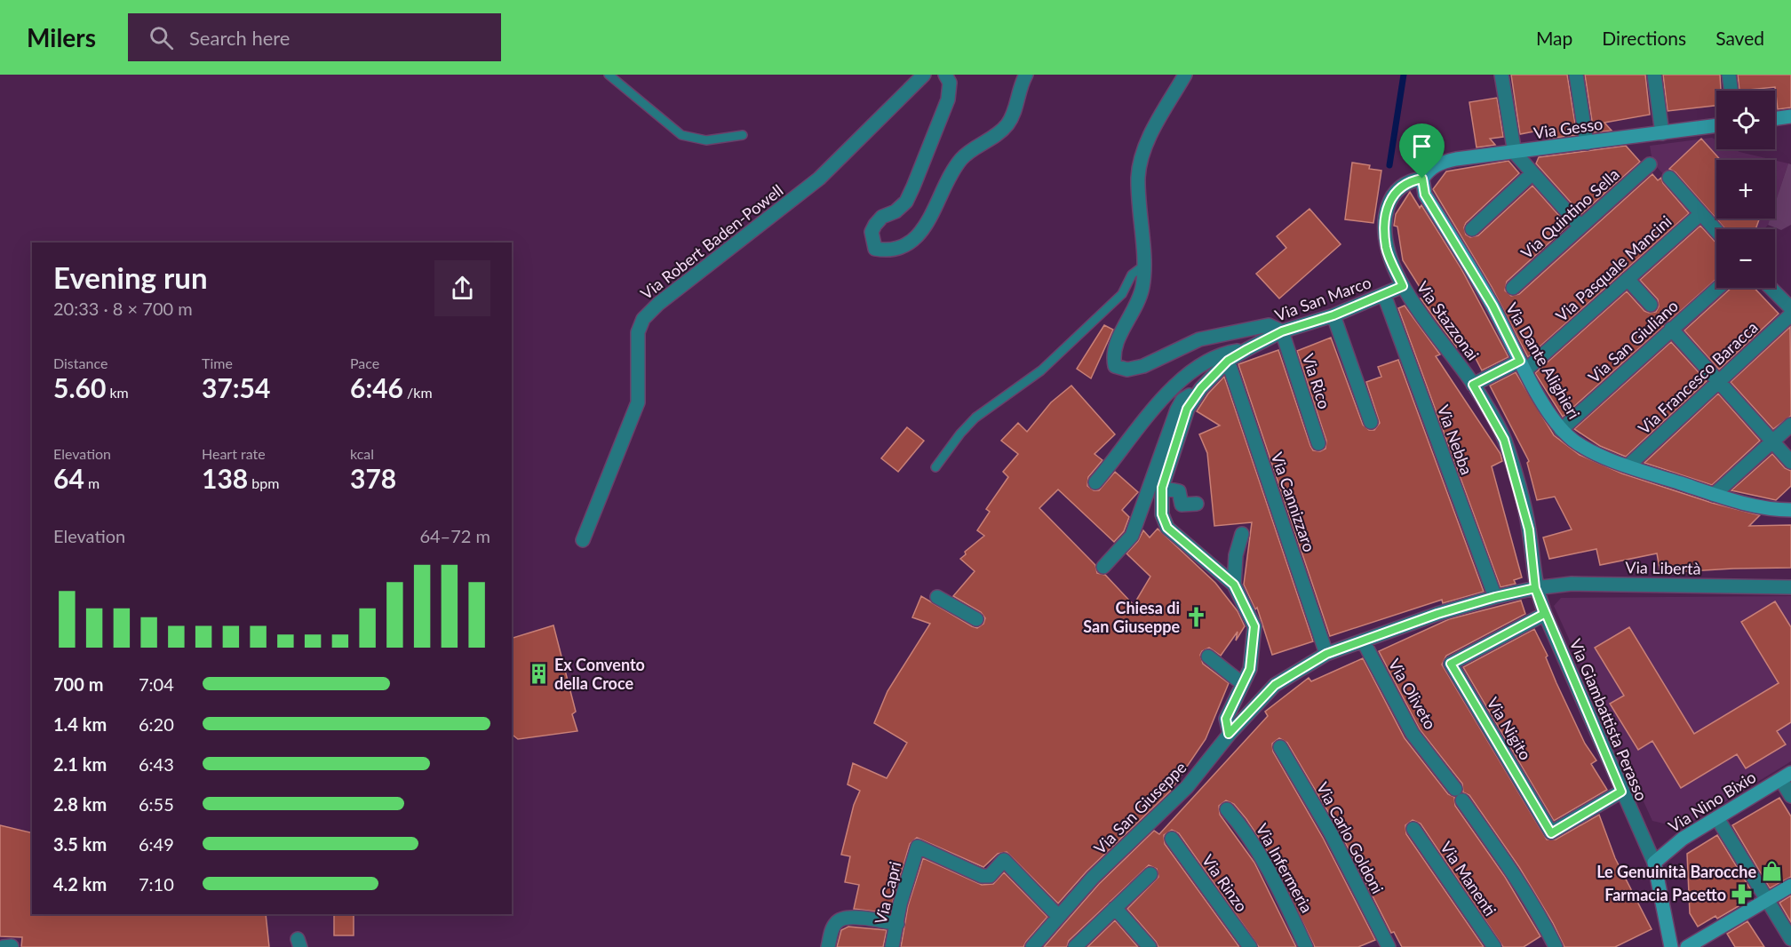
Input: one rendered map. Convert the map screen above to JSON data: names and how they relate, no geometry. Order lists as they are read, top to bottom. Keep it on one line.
{"streets":{"street":["Via Gesso","Via Quintino Sella","Via Robert Baden-Powell","Via Pasquale Mancini","Via San Marco","Via Stazzonai","Via San Giuliano","Via Dante Alighieri","Via Francesco Baracca","Via Rico","Via Nebba","Via Cannizzaro","Via Libertà","Via Oliveto","Via Giambattista Perasso","Via Nigito","Via Nino Bixio","Via San Giuseppe","Via Carlo Goldoni","Via Infermeria","Via Manenti","Via Rinzo","Via Capri"]},"crossings":[["Via Gesso","Via Stazzonai"],["Via Gesso","Via Dante Alighieri"],["Via Pasquale Mancini","Via Stazzonai"],["Via Pasquale Mancini","Via Dante Alighieri"],["Via San Marco","Via Stazzonai"],["Via San Marco","Via Rico"],["Via San Marco","Via Nebba"],["Via San Marco","Via Cannizzaro"],["Via Stazzonai","Via Dante Alighieri"],["Via Stazzonai","Via Libertà"],["Via Stazzonai","Via Giambattista Perasso"],["Via Stazzonai","Via San Giuseppe"],["Via San Giuliano","Via Dante Alighieri"],["Via Dante Alighieri","Via Francesco Baracca"],["Via Nebba","Via San Giuseppe"],["Via Cannizzaro","Via San Giuseppe"],["Via Libertà","Via Giambattista Perasso"],["Via Libertà","Via San Giuseppe"],["Via Oliveto","Via San Giuseppe"],["Via Giambattista Perasso","Via Nigito"],["Via Giambattista Perasso","Via Nino Bixio"],["Via Giambattista Perasso","Via San Giuseppe"],["Via San Giuseppe","Via Capri"]],"places":{"church":["Chiesa di San Giuseppe"],"building":["Ex Convento della Croce"],"shop":["Le Genuinità Barocche"],"pharmacy":["Farmacia Pacetto"]},"page":{"header":"Milers","search":"Search here","nav":["Map","Directions","Saved"],"map_buttons":["+","−"],"heading":["Evening run","20:33 · 8 × 700 m"],"stats":[["Distance","5.60 km"],["Time","37:54"],["Pace","6:46 /km"],["Elevation","64 m"],["Heart rate","138 bpm"],["kcal","378"]],"chart":["Elevation","64–72 m"],"list":[{"name":"700 m","note":"7:04"},{"name":"1.4 km","note":"6:20"},{"name":"2.1 km","note":"6:43"},{"name":"2.8 km","note":"6:55"},{"name":"3.5 km","note":"6:49"},{"name":"4.2 km","note":"7:10"}]}}
